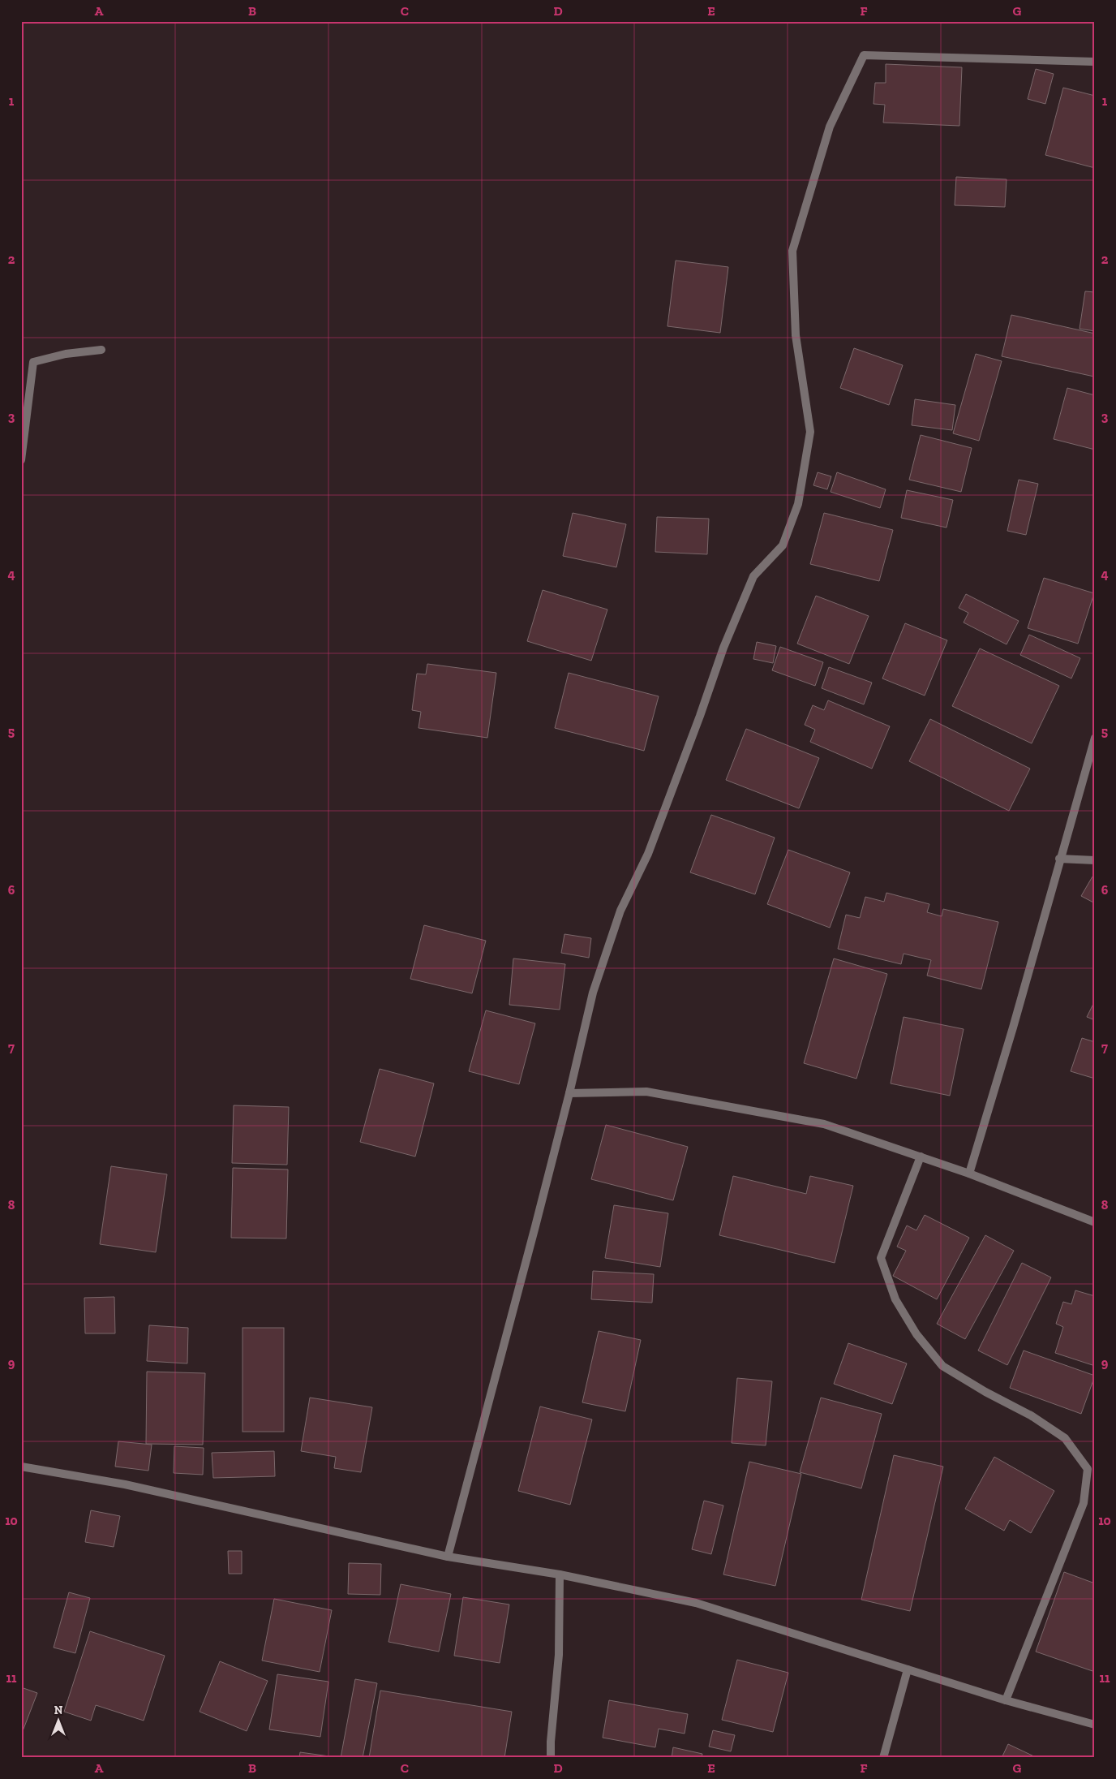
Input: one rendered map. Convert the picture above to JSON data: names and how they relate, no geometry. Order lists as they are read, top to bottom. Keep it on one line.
{"north":"top","grid":{"columns":["A","B","C","D","E","F","G"],"rows":["1","2","3","4","5","6","7","8","9","10","11"]}}
